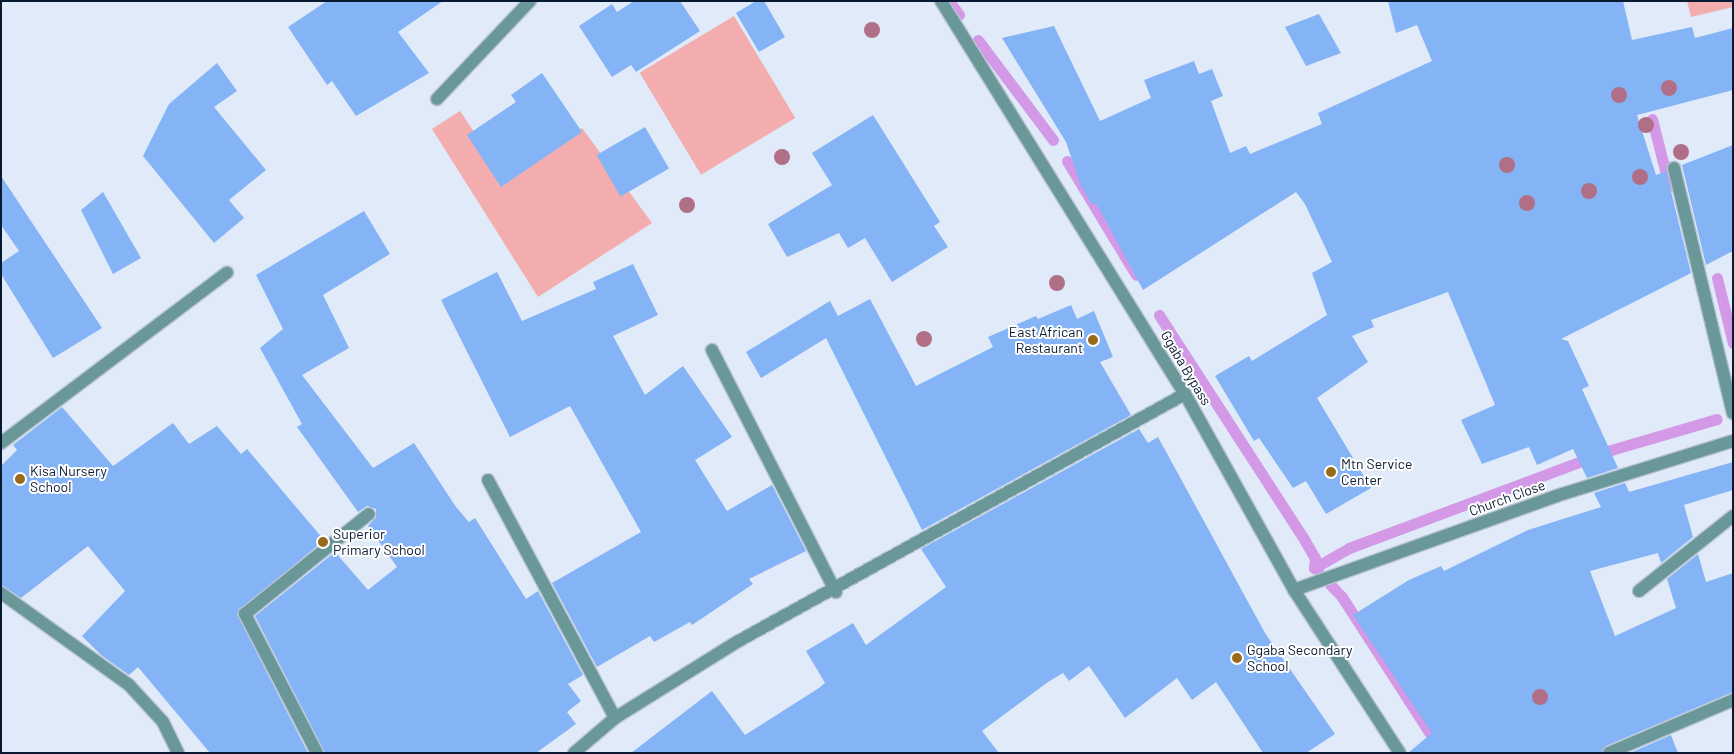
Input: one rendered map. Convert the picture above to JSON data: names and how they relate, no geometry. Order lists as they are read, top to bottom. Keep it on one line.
{"streets":{"street":["Ggaba Bypass","Church Close"]},"crossings":[["Ggaba Bypass","Church Close"]],"places":["East African Restaurant","Mtn Service Center","Kisa Nursery School","Superior Primary School","Ggaba Secondary School"]}
